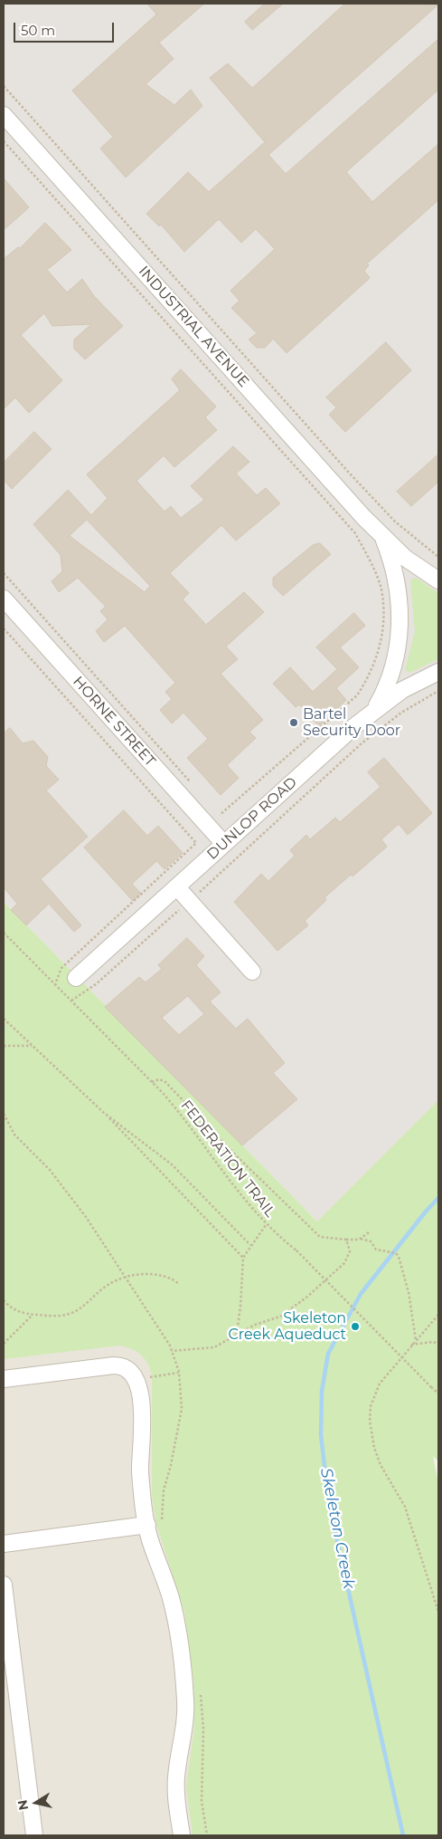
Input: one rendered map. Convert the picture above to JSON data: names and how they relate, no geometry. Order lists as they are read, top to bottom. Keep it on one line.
{"streets":{"street":["INDUSTRIAL AVENUE","HORNE STREET","DUNLOP ROAD"],"path":["FEDERATION TRAIL"]},"crossings":[["INDUSTRIAL AVENUE","DUNLOP ROAD"],["HORNE STREET","DUNLOP ROAD"]],"water":["Skeleton Creek"],"places":["Bartel Security Door","Skeleton Creek Aqueduct"],"scale_bar":"50 m","north":"left"}
